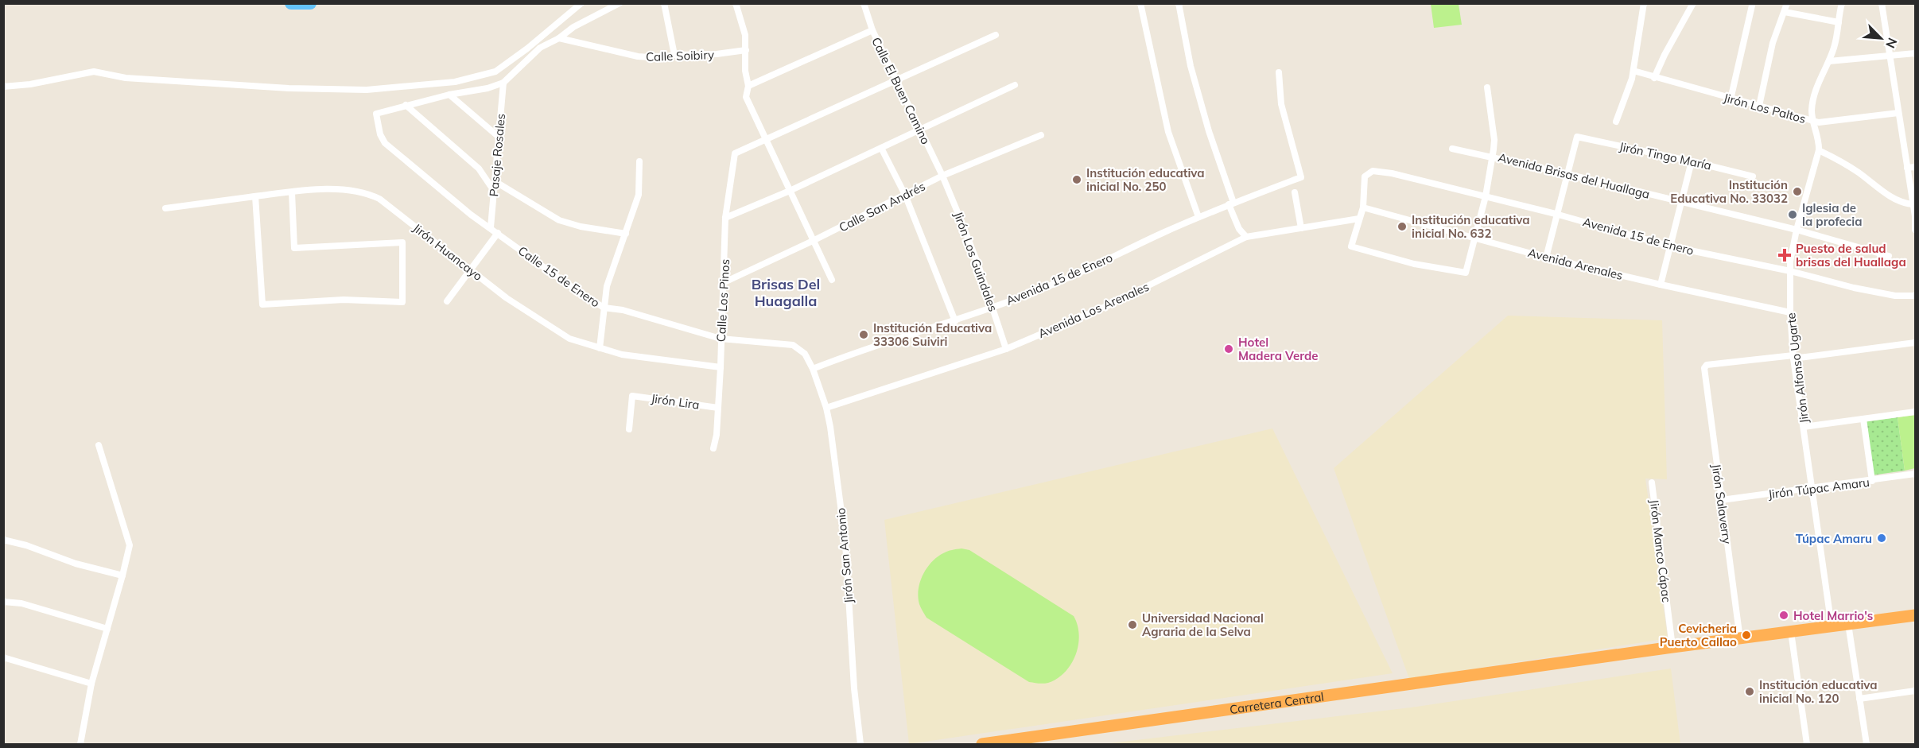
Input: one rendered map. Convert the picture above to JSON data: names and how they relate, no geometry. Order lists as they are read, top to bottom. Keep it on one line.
{"streets":{"highway":["Carretera Central"],"street":["Calle Soibiry","Calle El Buen Camino","Jirón Los Paltos","Pasaje Rosales","Jirón Tingo María","Avenida Brisas del Huallaga","Calle San Andrés","Avenida 15 de Enero","Jirón Huancayo","Jirón Los Guindales","Avenida Arenales","Calle 15 de Enero","Calle Los Pinos","Avenida Los Arenales","Jirón Alfonso Ugarte","Jirón Lira","Jirón Túpac Amaru","Jirón Salaverry","Jirón Manco Cápac","Jirón San Antonio"]},"crossings":[["Calle El Buen Camino","Calle San Andrés"],["Calle El Buen Camino","Jirón Los Guindales"],["Jirón Los Paltos","Jirón Alfonso Ugarte"],["Pasaje Rosales","Calle 15 de Enero"],["Jirón Tingo María","Avenida Brisas del Huallaga"],["Avenida Brisas del Huallaga","Jirón Alfonso Ugarte"],["Calle San Andrés","Jirón Los Guindales"],["Calle San Andrés","Calle Los Pinos"],["Avenida 15 de Enero","Jirón Los Guindales"],["Avenida 15 de Enero","Avenida Arenales"],["Avenida 15 de Enero","Calle 15 de Enero"],["Avenida 15 de Enero","Jirón Alfonso Ugarte"],["Avenida 15 de Enero","Jirón San Antonio"],["Jirón Huancayo","Calle Los Pinos"],["Jirón Los Guindales","Avenida Los Arenales"],["Avenida Arenales","Jirón Alfonso Ugarte"],["Calle 15 de Enero","Calle Los Pinos"],["Calle 15 de Enero","Jirón San Antonio"],["Calle Los Pinos","Jirón Lira"],["Avenida Los Arenales","Jirón San Antonio"],["Jirón Alfonso Ugarte","Jirón Túpac Amaru"],["Jirón Alfonso Ugarte","Jirón Salaverry"],["Jirón Alfonso Ugarte","Carretera Central"],["Jirón Túpac Amaru","Jirón Salaverry"],["Jirón Salaverry","Carretera Central"],["Jirón Manco Cápac","Carretera Central"]],"districts":["Brisas Del Huagalla"],"places":{"other":["Institución educativa inicial No. 250","Institución Educativa No. 33032","Iglesia de la profecia","Institución educativa inicial No. 632","Institución Educativa 33306 Suiviri","Hotel Madera Verde","Túpac Amaru","Hotel Marrio's","Universidad Nacional Agraria de la Selva","Cevicheria Puerto Callao","Institución educativa inicial No. 120"],"health":["Puesto de salud brisas del Huallaga"]},"north":"bottom right"}
